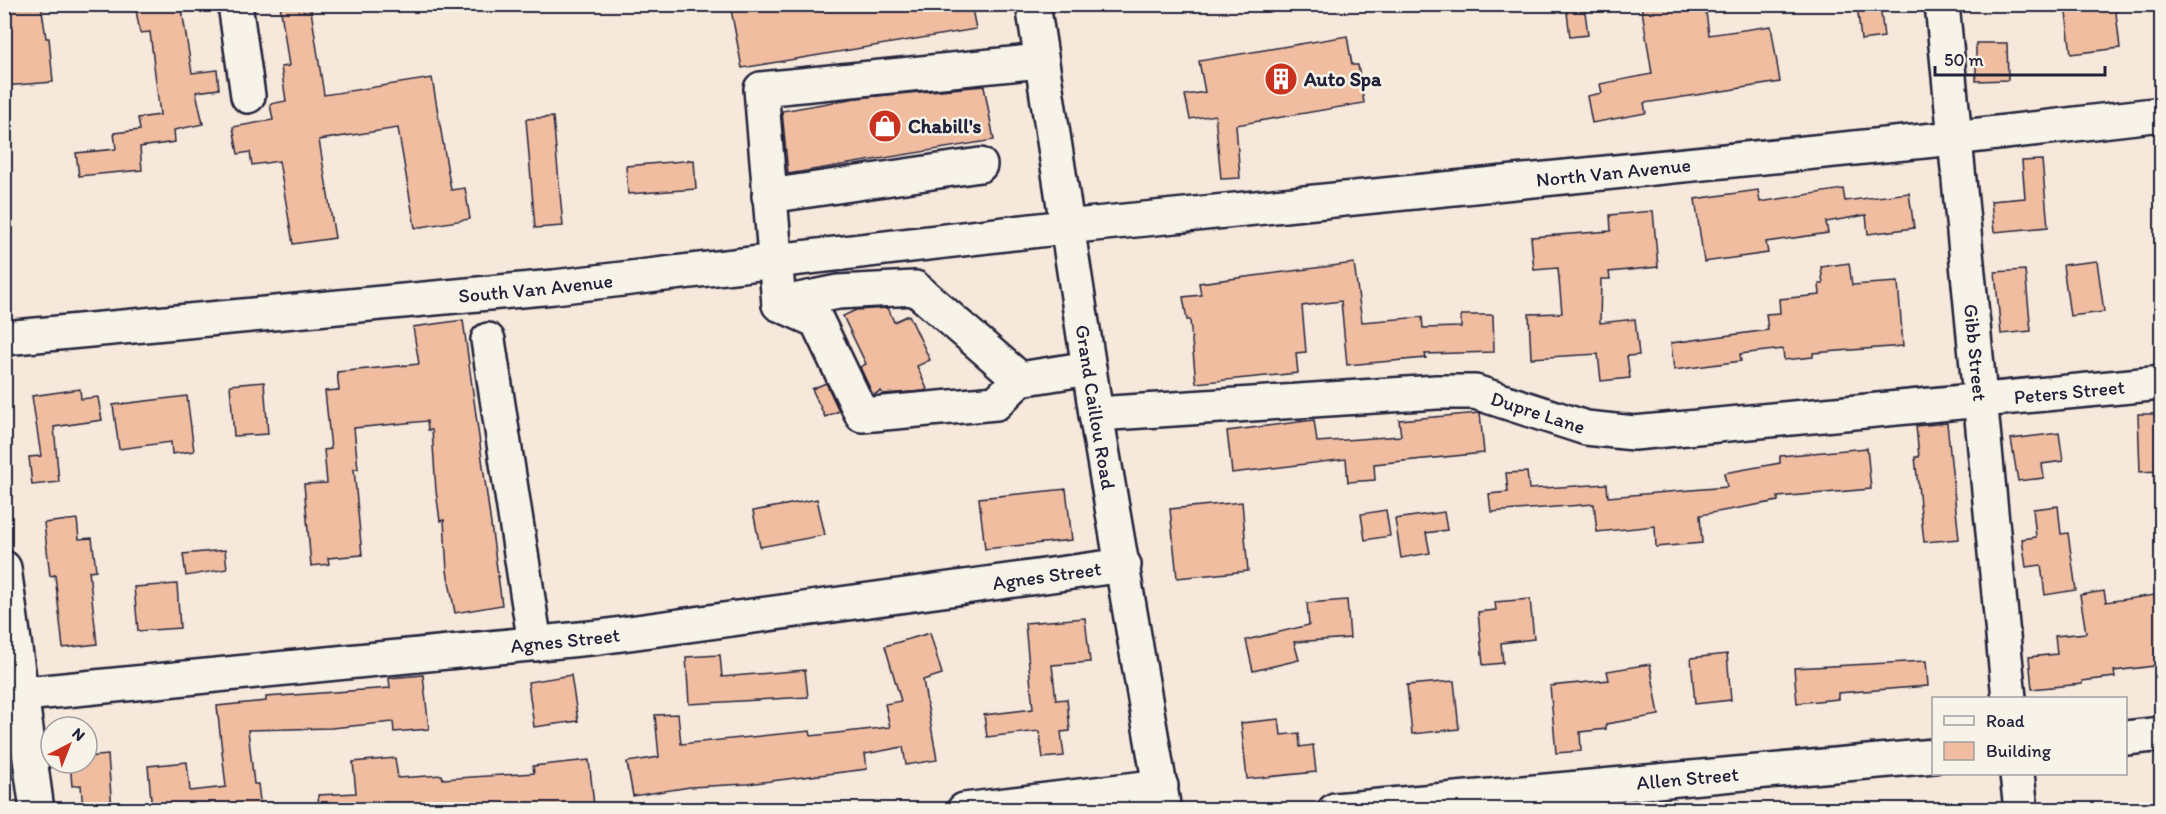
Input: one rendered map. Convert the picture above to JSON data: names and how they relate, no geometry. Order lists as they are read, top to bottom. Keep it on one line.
{"streets":{"street":["North Van Avenue","South Van Avenue","Gibb Street","Peters Street","Grand Caillou Road","Dupre Lane","Agnes Street","Allen Street"]},"crossings":[["North Van Avenue","South Van Avenue"],["North Van Avenue","Gibb Street"],["North Van Avenue","Grand Caillou Road"],["South Van Avenue","Grand Caillou Road"],["Gibb Street","Peters Street"],["Gibb Street","Dupre Lane"],["Peters Street","Dupre Lane"],["Grand Caillou Road","Dupre Lane"],["Grand Caillou Road","Agnes Street"]],"places":{"building":["Auto Spa"],"shop":["Chabill's"]},"legend":["Road","Building"],"scale_bar":"50 m","north":"top right"}
